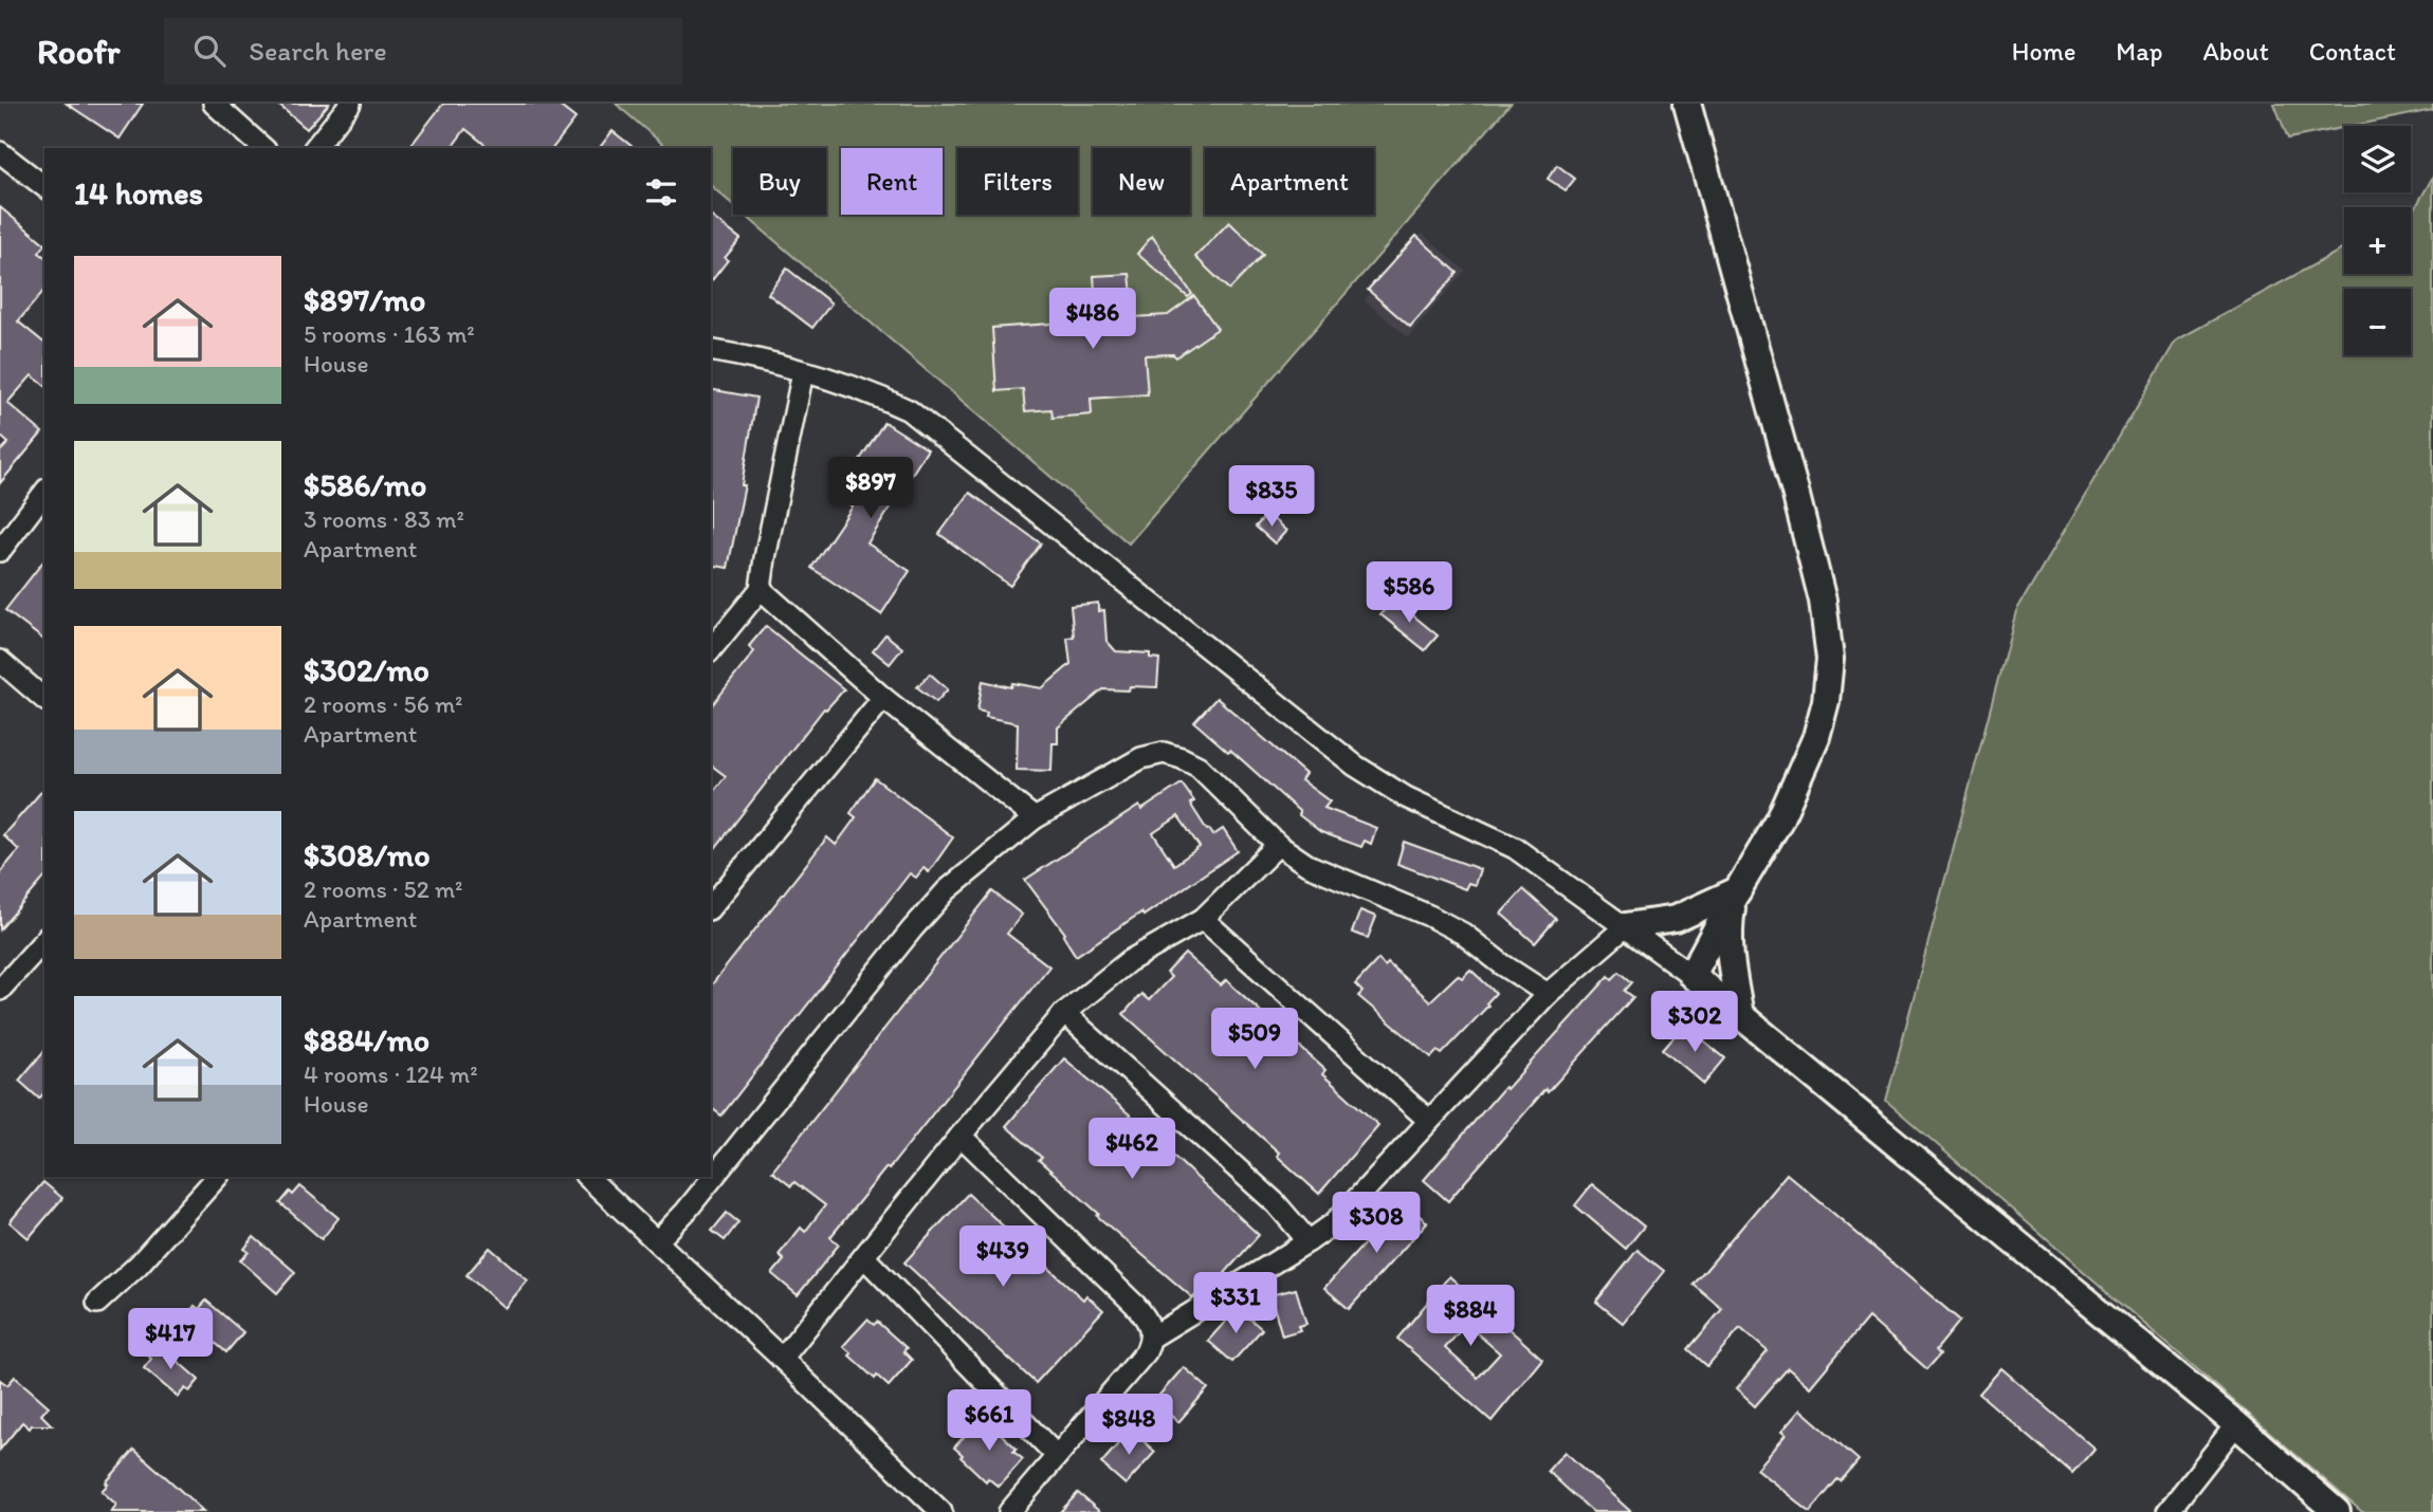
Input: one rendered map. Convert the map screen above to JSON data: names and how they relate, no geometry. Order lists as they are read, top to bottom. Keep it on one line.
{"page":{"header":"Roofr","search":"Search here","nav":["Home","Map","About","Contact"],"map_buttons":["+","−"],"chip":["Buy","Rent","Filters","New","Apartment"],"heading":"14 homes","list":[{"name":"$897/mo","note":"5 rooms · 163 m² · House"},{"name":"$586/mo","note":"3 rooms · 83 m² · Apartment"},{"name":"$302/mo","note":"2 rooms · 56 m² · Apartment"},{"name":"$308/mo","note":"2 rooms · 52 m² · Apartment"},{"name":"$884/mo","note":"4 rooms · 124 m² · House"}],"price":["$486","$897","$835","$586","$302","$509","$462","$308","$439","$331","$884","$417","$661","$848"]}}
